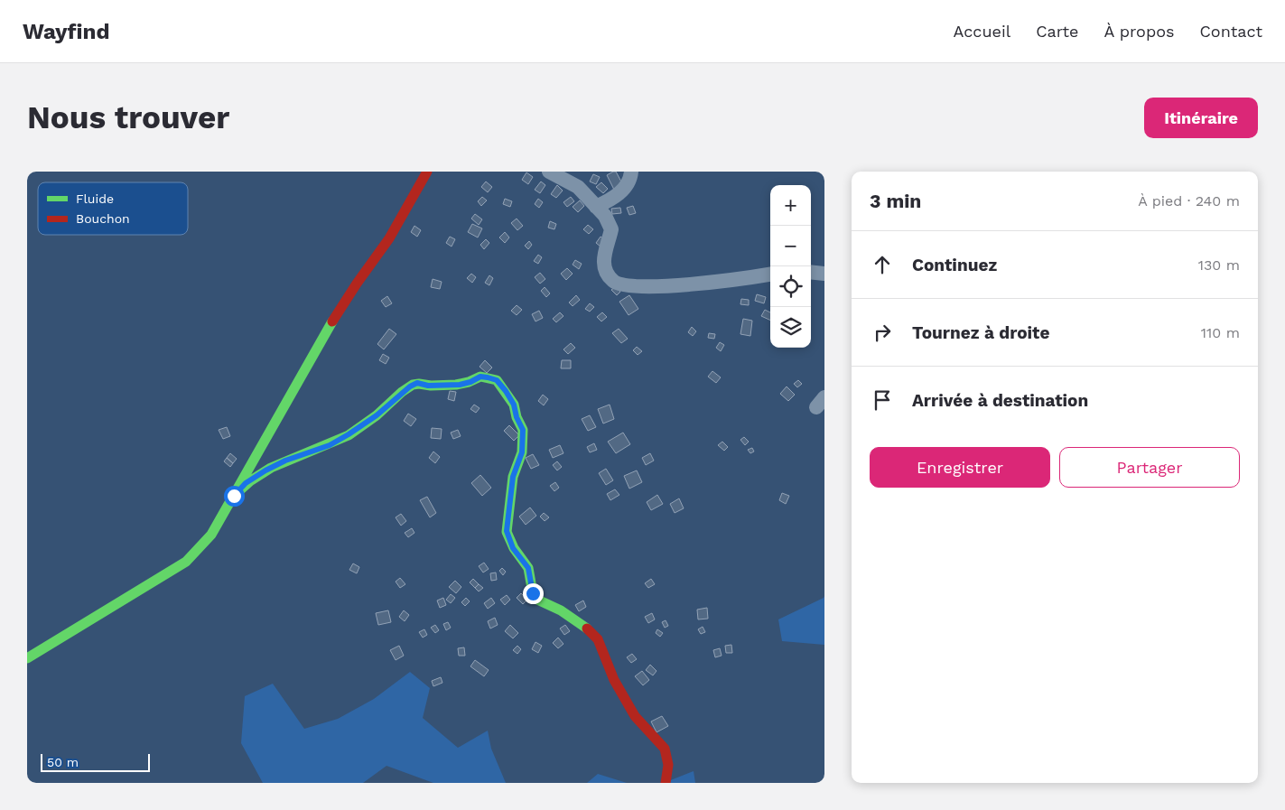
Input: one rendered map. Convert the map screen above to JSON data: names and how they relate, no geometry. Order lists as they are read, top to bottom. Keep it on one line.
{"legend":["Fluide","Bouchon"],"scale_bar":"50 m","page":{"header":"Wayfind","nav":["Accueil","Carte","À propos","Contact"],"buttons":["Itinéraire",["Enregistrer","Partager"]],"title":"Nous trouver","heading":["3 min","À pied · 240 m"],"map_buttons":["+","−"],"list":[["Continuez","130 m"],["Tournez à droite","110 m"],"Arrivée à destination"],"scale":"50 m"}}
